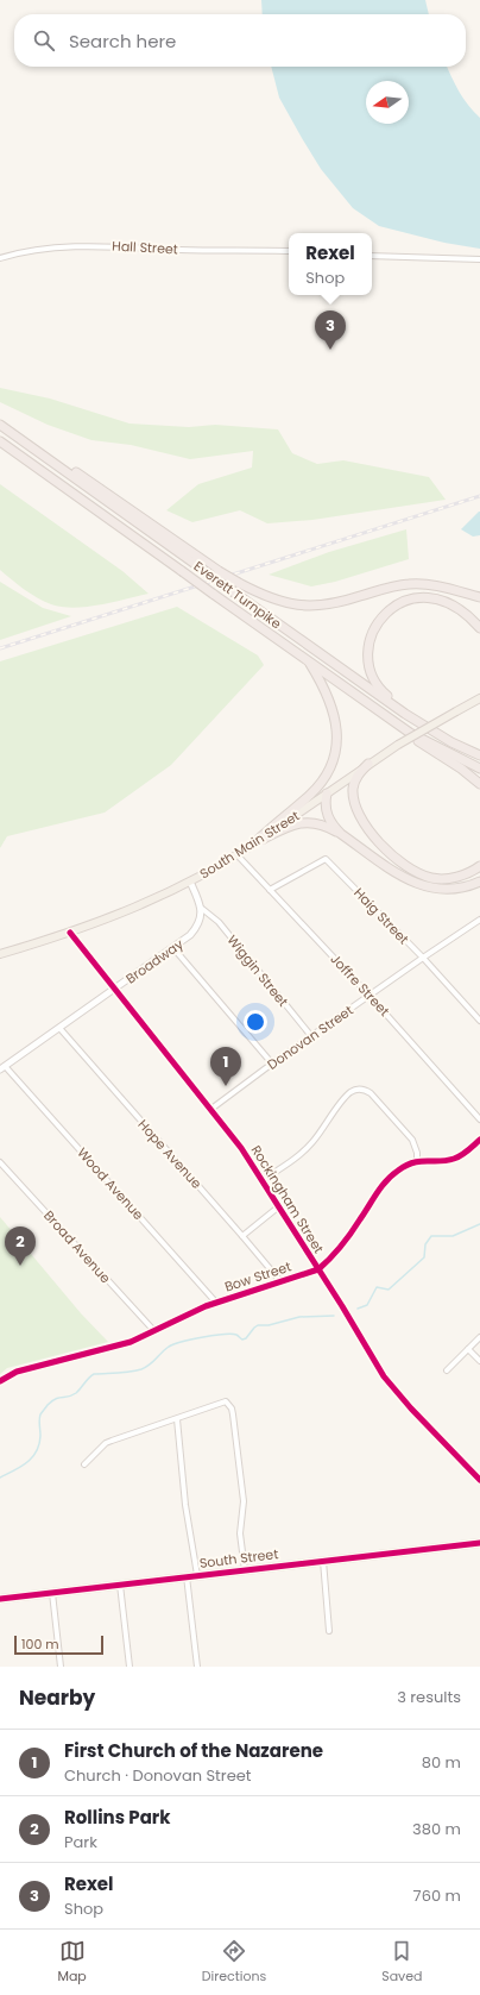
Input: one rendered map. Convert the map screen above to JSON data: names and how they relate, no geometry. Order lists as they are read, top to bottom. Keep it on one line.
{"streets":{"highway":["Everett Turnpike"],"main road":["South Main Street","South Street"],"street":["Hall Street","Haig Street","Broadway","Wiggin Street","Joffre Street","Donovan Street","Hope Avenue","Wood Avenue","Rockingham Street","Broad Avenue","Bow Street"]},"crossings":[["South Main Street","Joffre Street"],["South Main Street","Rockingham Street"],["Haig Street","Joffre Street"],["Haig Street","Donovan Street"],["Broadway","Wiggin Street"],["Broadway","Hope Avenue"],["Broadway","Wood Avenue"],["Broadway","Rockingham Street"],["Wiggin Street","Donovan Street"],["Joffre Street","Donovan Street"],["Donovan Street","Rockingham Street"],["Hope Avenue","Bow Street"],["Wood Avenue","Bow Street"],["Rockingham Street","Bow Street"],["Broad Avenue","Bow Street"]],"scale_bar":"100 m","north":"left","page":{"search":"Search here","popup":["Rexel","Shop"],"pins":["3","1","2"],"scale":"100 m","heading":["Nearby","3 results"],"list":[{"mark":"1","name":"First Church of the Nazarene","note":"Church · Donovan Street","value":"80 m"},{"mark":"2","name":"Rollins Park","note":"Park","value":"380 m"},{"mark":"3","name":"Rexel","note":"Shop","value":"760 m"}],"nav":["Map","Directions","Saved"]}}
